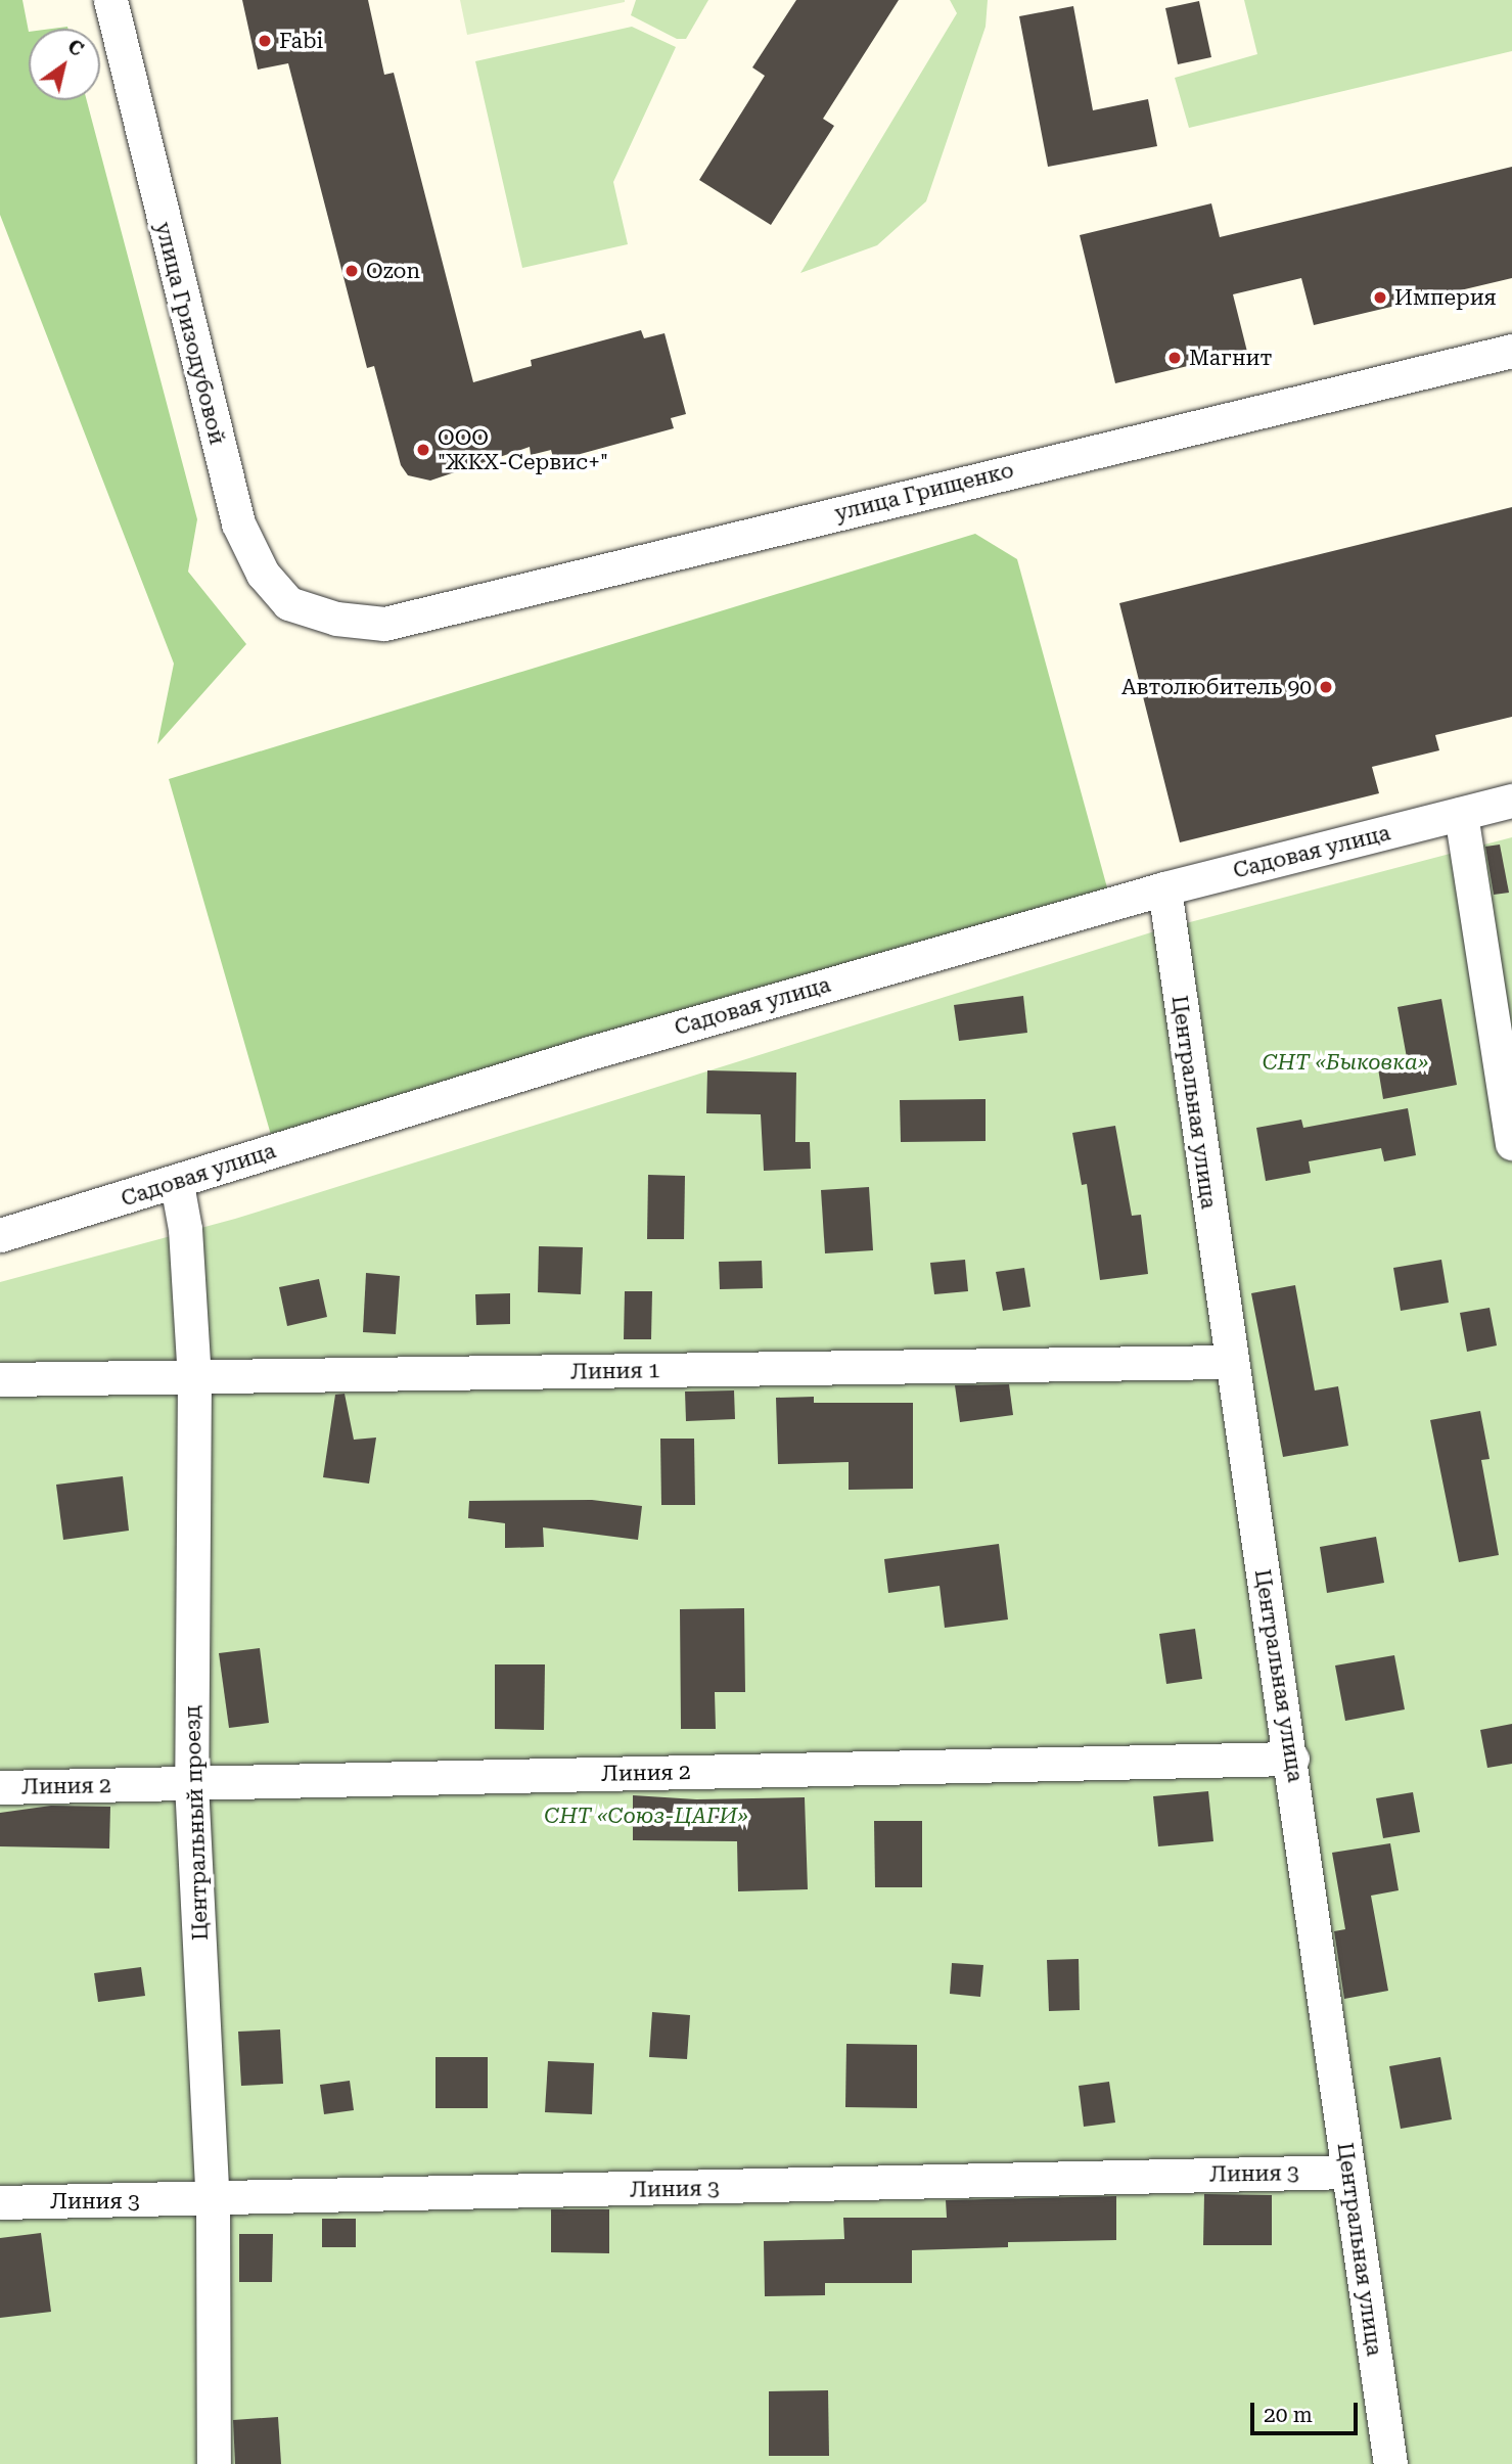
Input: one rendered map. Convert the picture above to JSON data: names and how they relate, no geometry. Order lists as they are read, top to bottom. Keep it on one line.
{"streets":{"street":["улица Гризодубовой","улица Грищенко","Садовая улица","Центральная улица","Линия 1","Линия 2","Центральный проезд","Линия 3"]},"crossings":[["улица Гризодубовой","улица Грищенко"],["Садовая улица","Центральная улица"],["Садовая улица","Центральный проезд"],["Центральная улица","Линия 1"],["Центральная улица","Линия 2"],["Центральная улица","Линия 3"],["Линия 1","Центральный проезд"],["Линия 2","Центральный проезд"],["Центральный проезд","Линия 3"]],"parks":["СНТ «Быковка»","СНТ «Союз-ЦАГИ»"],"places":["Fabi","Ozon","Империя","Магнит","ООО \"ЖКХ-Сервис+\"","Автолюбитель 90"],"scale_bar":"20 m","north":"top right"}
